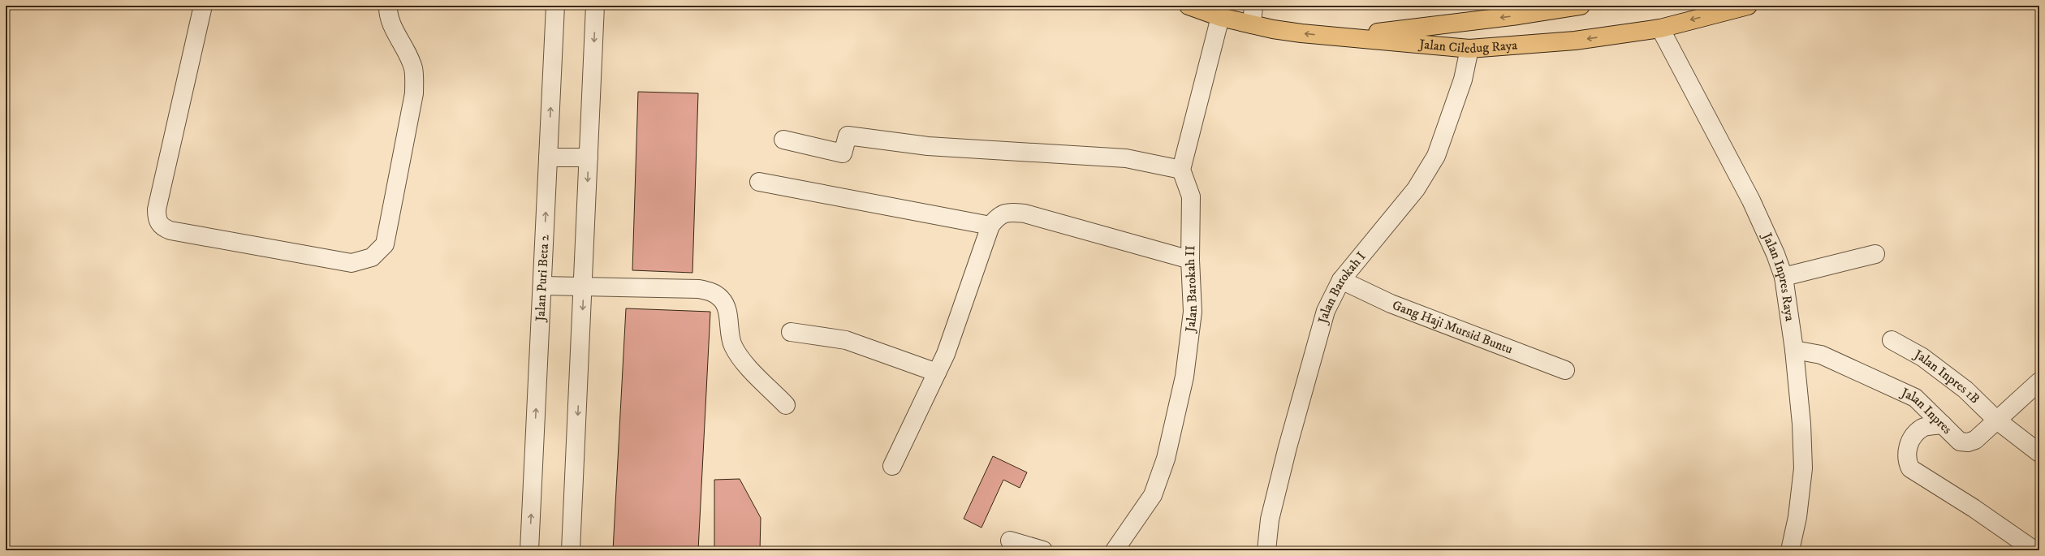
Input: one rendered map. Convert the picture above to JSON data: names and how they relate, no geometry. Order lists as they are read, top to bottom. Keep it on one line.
{"streets":{"main road":["Jalan Ciledug Raya"],"street":["Jalan Inpres Raya","Jalan Puri Beta 2","Jalan Barokah II","Jalan Barokah I","Gang Haji Mursid Buntu","Jalan Inpres 1B","Jalan Inpres"]},"crossings":[["Jalan Ciledug Raya","Jalan Inpres Raya"],["Jalan Ciledug Raya","Jalan Barokah I"],["Jalan Inpres Raya","Jalan Inpres"],["Jalan Barokah I","Gang Haji Mursid Buntu"],["Jalan Inpres 1B","Jalan Inpres"]]}
